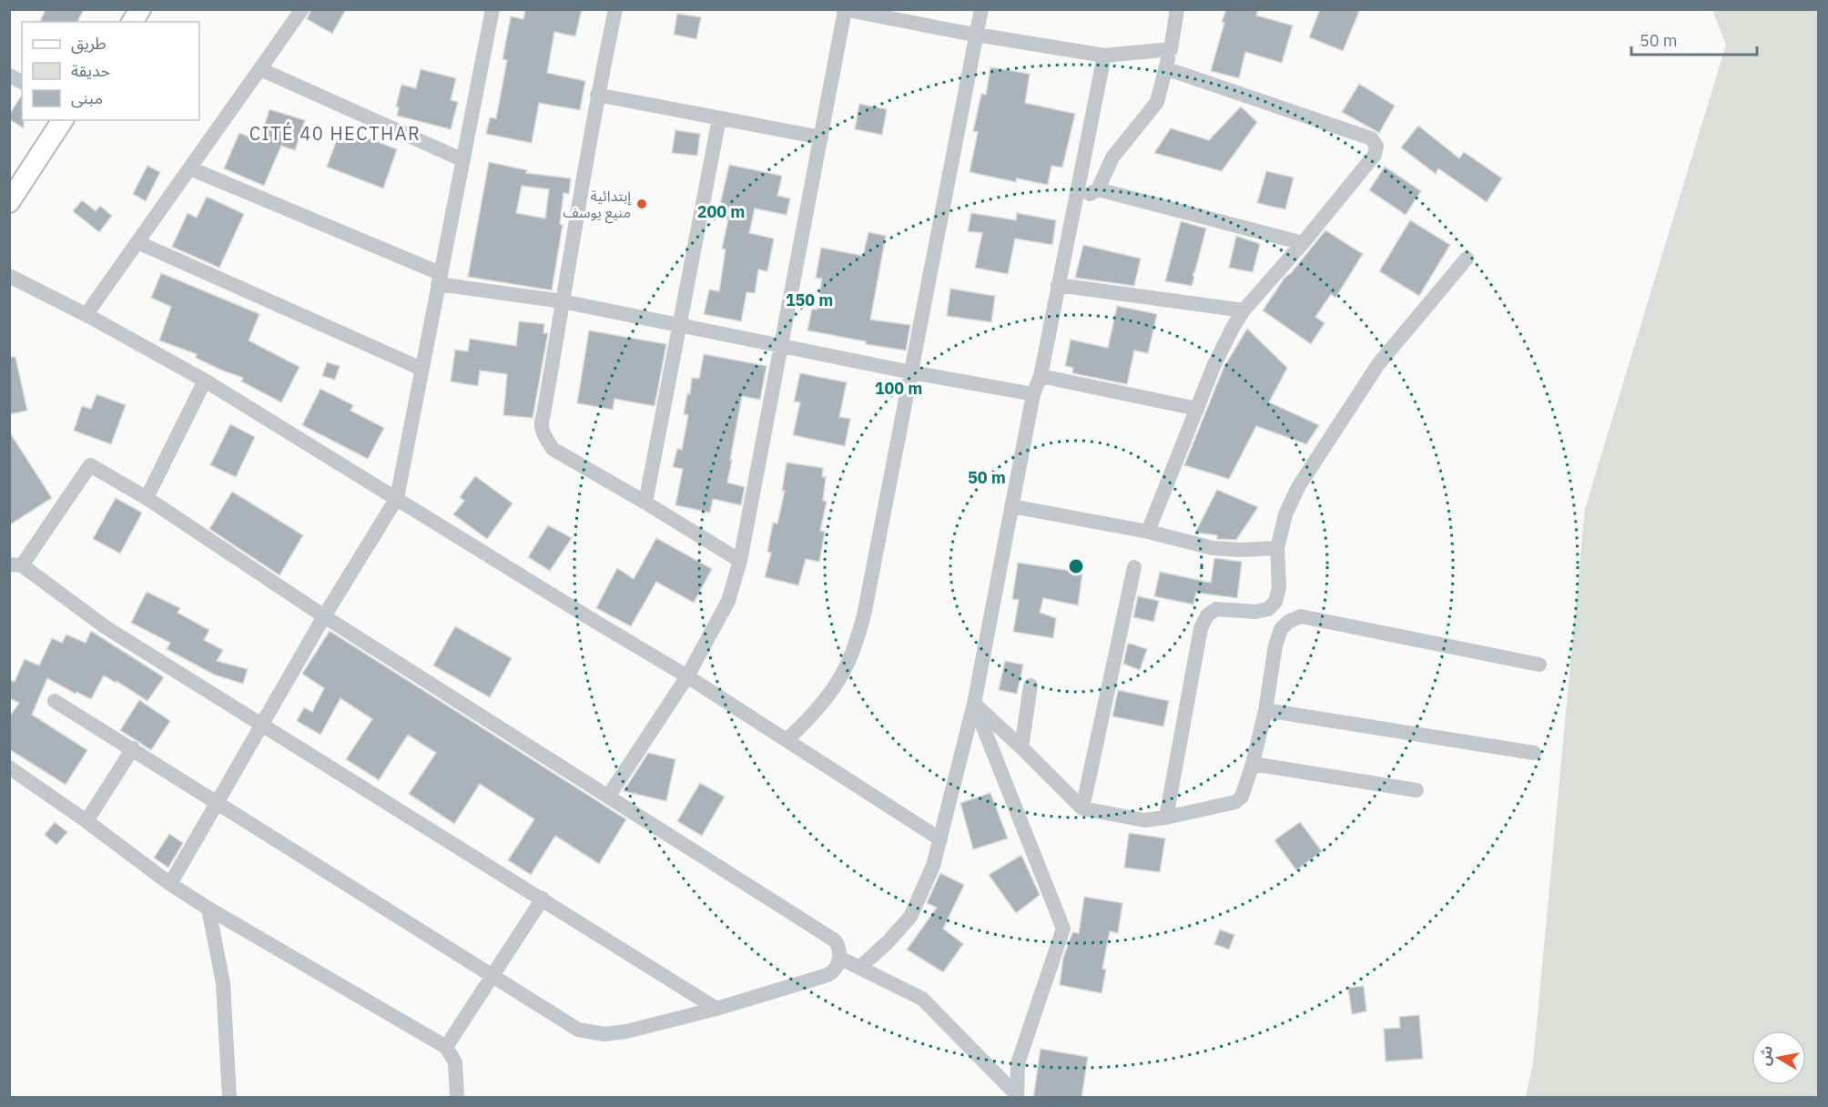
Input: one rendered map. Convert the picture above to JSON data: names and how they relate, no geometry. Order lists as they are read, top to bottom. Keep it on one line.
{"districts":["CITÉ 40 HECTHAR"],"places":["إبتدائية منيع يوسف"],"legend":["طريق","حديقة","مبنى"],"scale_bar":"50 m","north":"left","rings":["200 m","150 m","100 m","50 m"]}
